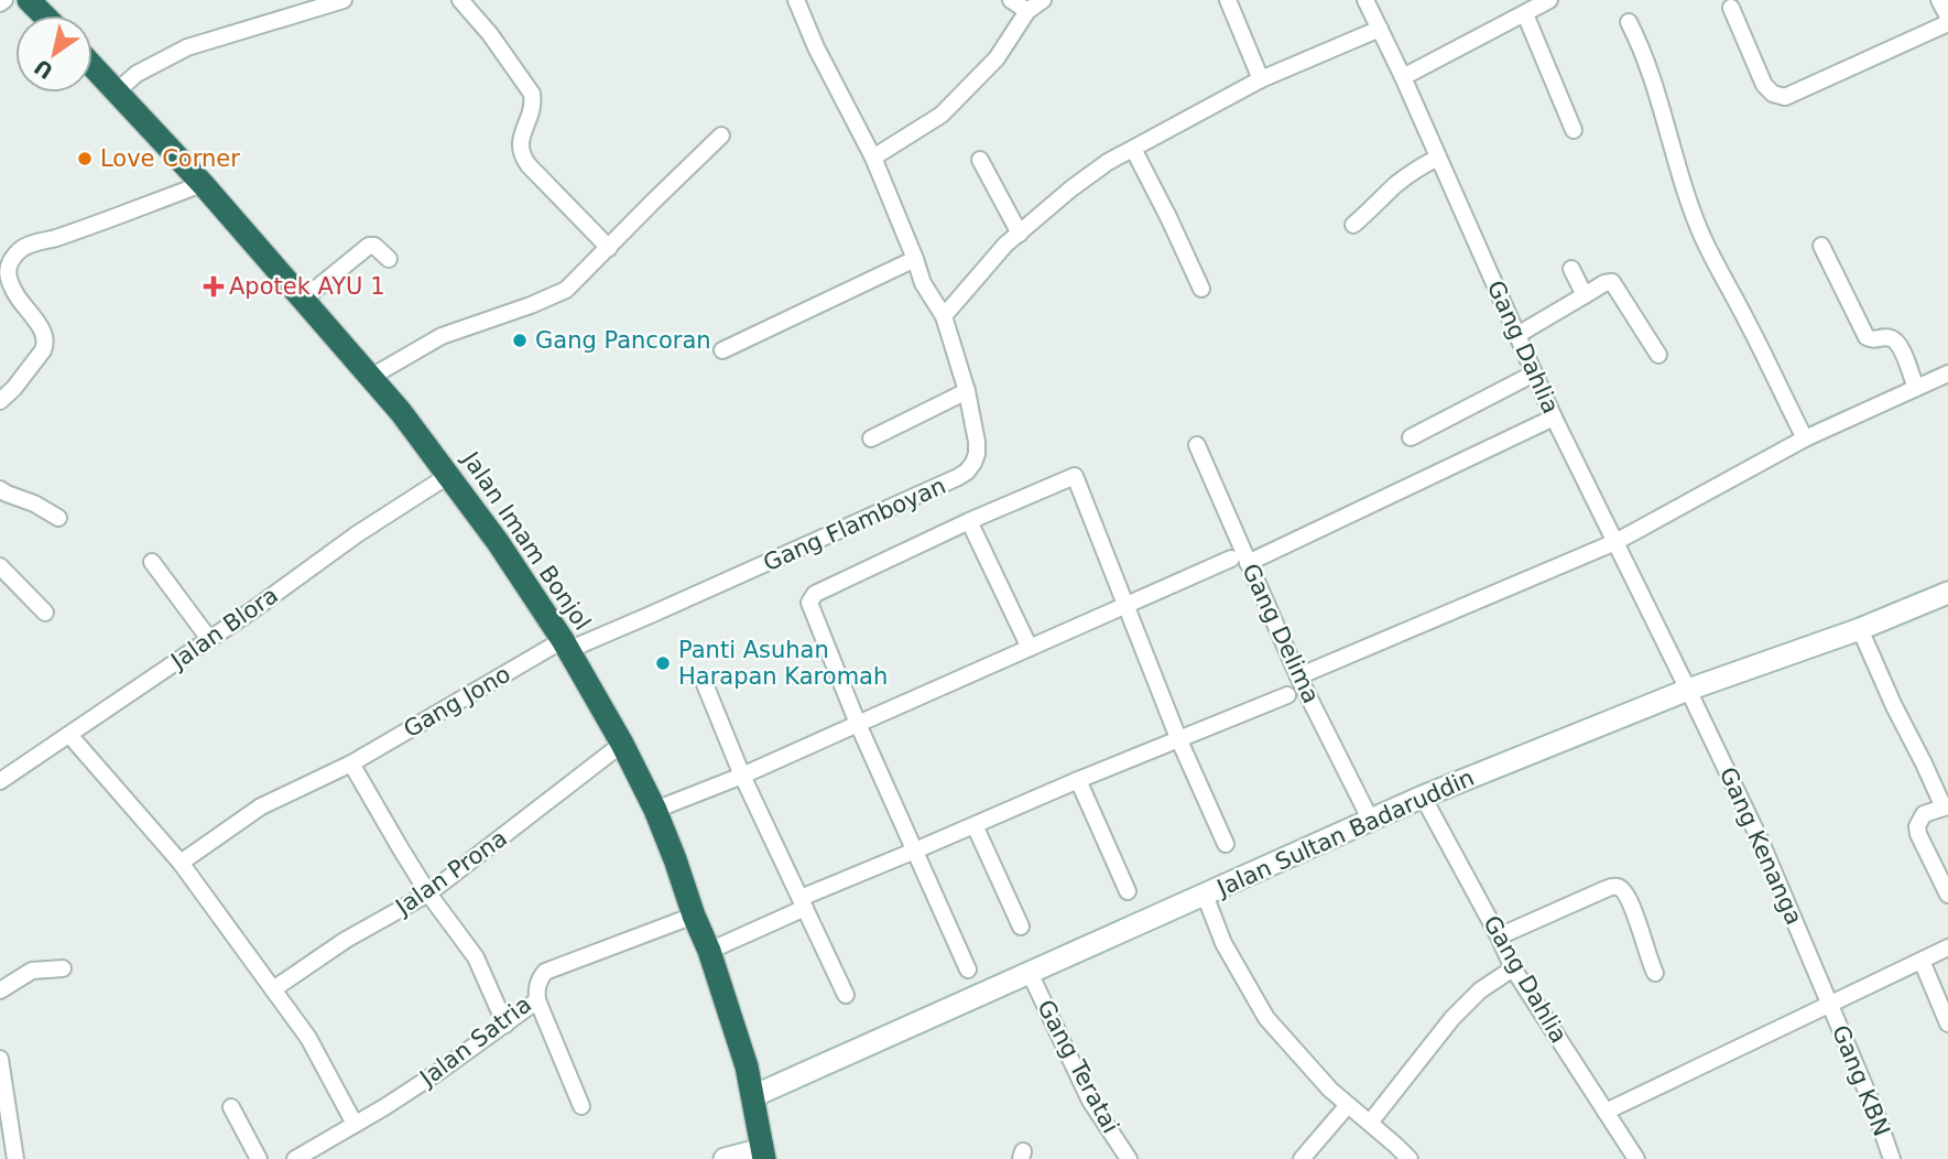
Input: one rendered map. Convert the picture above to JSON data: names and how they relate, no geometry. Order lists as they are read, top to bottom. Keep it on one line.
{"streets":{"highway":["Jalan Imam Bonjol"],"street":["Gang Dahlia","Gang Flamboyan","Jalan Blora","Gang Delima","Gang Jono","Jalan Sultan Badaruddin","Gang Kenanga","Jalan Prona","Jalan Satria","Gang Teratai","Gang KBN"]},"crossings":[["Gang Dahlia","Jalan Sultan Badaruddin"],["Gang Dahlia","Gang Kenanga"],["Gang Flamboyan","Jalan Imam Bonjol"],["Gang Flamboyan","Gang Jono"],["Jalan Imam Bonjol","Jalan Blora"],["Jalan Imam Bonjol","Gang Jono"],["Jalan Imam Bonjol","Jalan Sultan Badaruddin"],["Jalan Imam Bonjol","Jalan Prona"],["Jalan Imam Bonjol","Jalan Satria"],["Gang Delima","Jalan Sultan Badaruddin"],["Jalan Sultan Badaruddin","Gang Kenanga"],["Jalan Sultan Badaruddin","Gang Teratai"],["Gang Kenanga","Gang KBN"]],"places":{"other":["Love Corner","Gang Pancoran","Panti Asuhan Harapan Karomah"],"health":["Apotek AYU 1"]},"north":"bottom left"}
